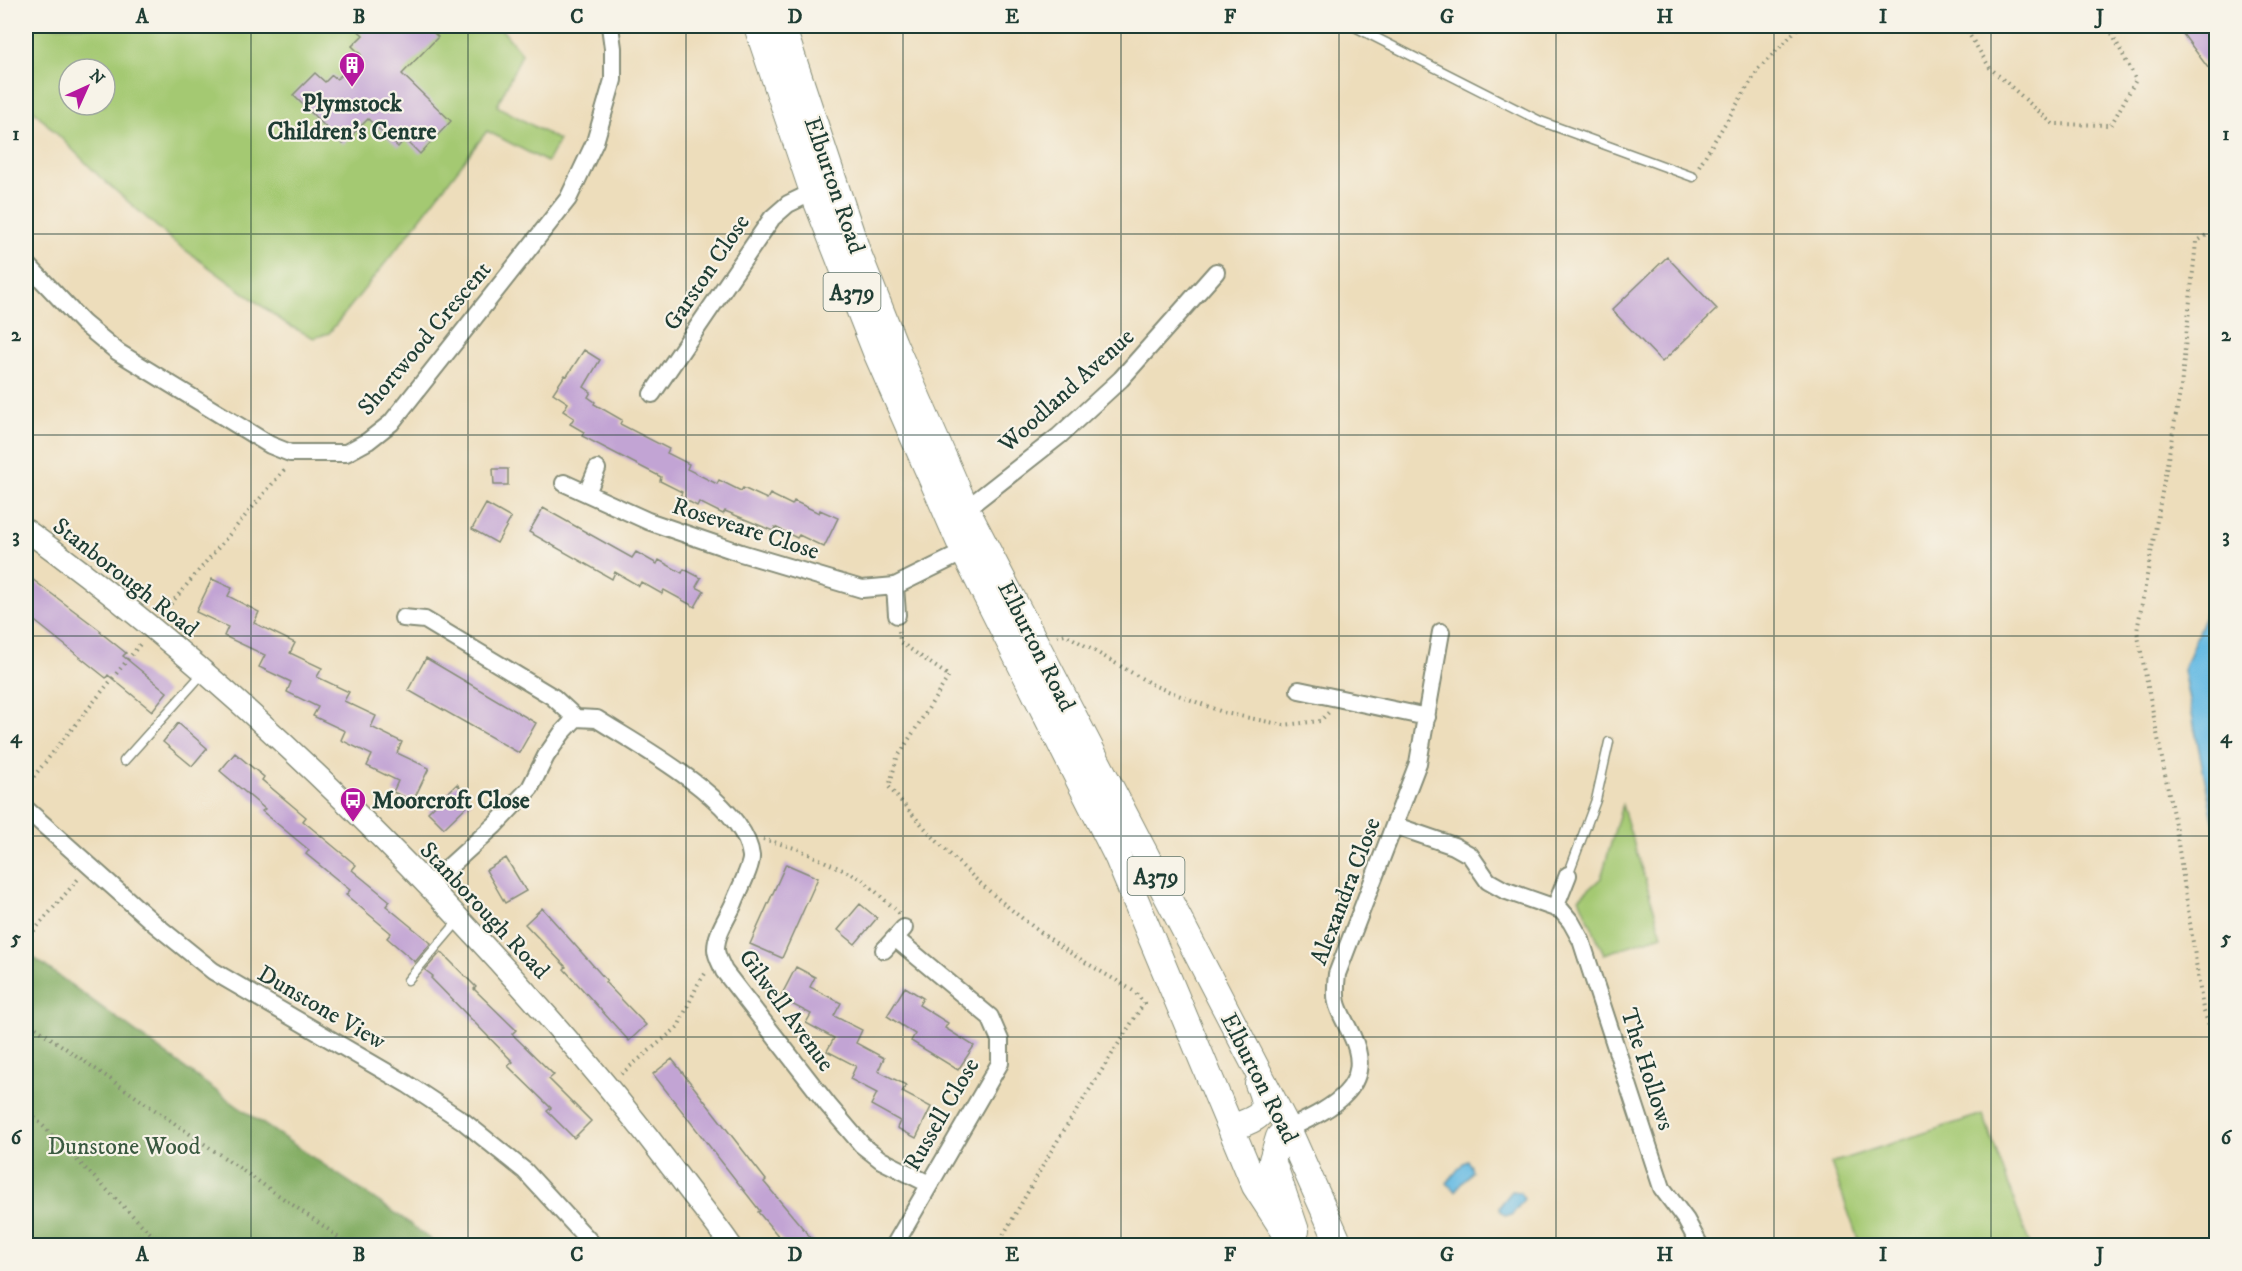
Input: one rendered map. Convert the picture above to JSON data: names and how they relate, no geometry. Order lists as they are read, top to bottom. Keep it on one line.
{"streets":{"main road":["Elburton Road","A379"],"street":["Garston Close","Shortwood Crescent","Woodland Avenue","Roseveare Close","Stanborough Road","Alexandra Close","Dunstone View","Gilwell Avenue","The Hollows","Russell Close"]},"crossings":[["Elburton Road","Garston Close"],["Elburton Road","A379"],["Elburton Road","Woodland Avenue"],["Elburton Road","Roseveare Close"],["Elburton Road","Alexandra Close"],["Alexandra Close","The Hollows"],["Gilwell Avenue","Russell Close"]],"parks":["Dunstone Wood"],"places":{"building":["Plymstock Children's Centre"],"bus stop":["Moorcroft Close"]},"north":"top right","grid":{"columns":["A","B","C","D","E","F","G","H","I","J"],"rows":["1","2","3","4","5","6"]}}
